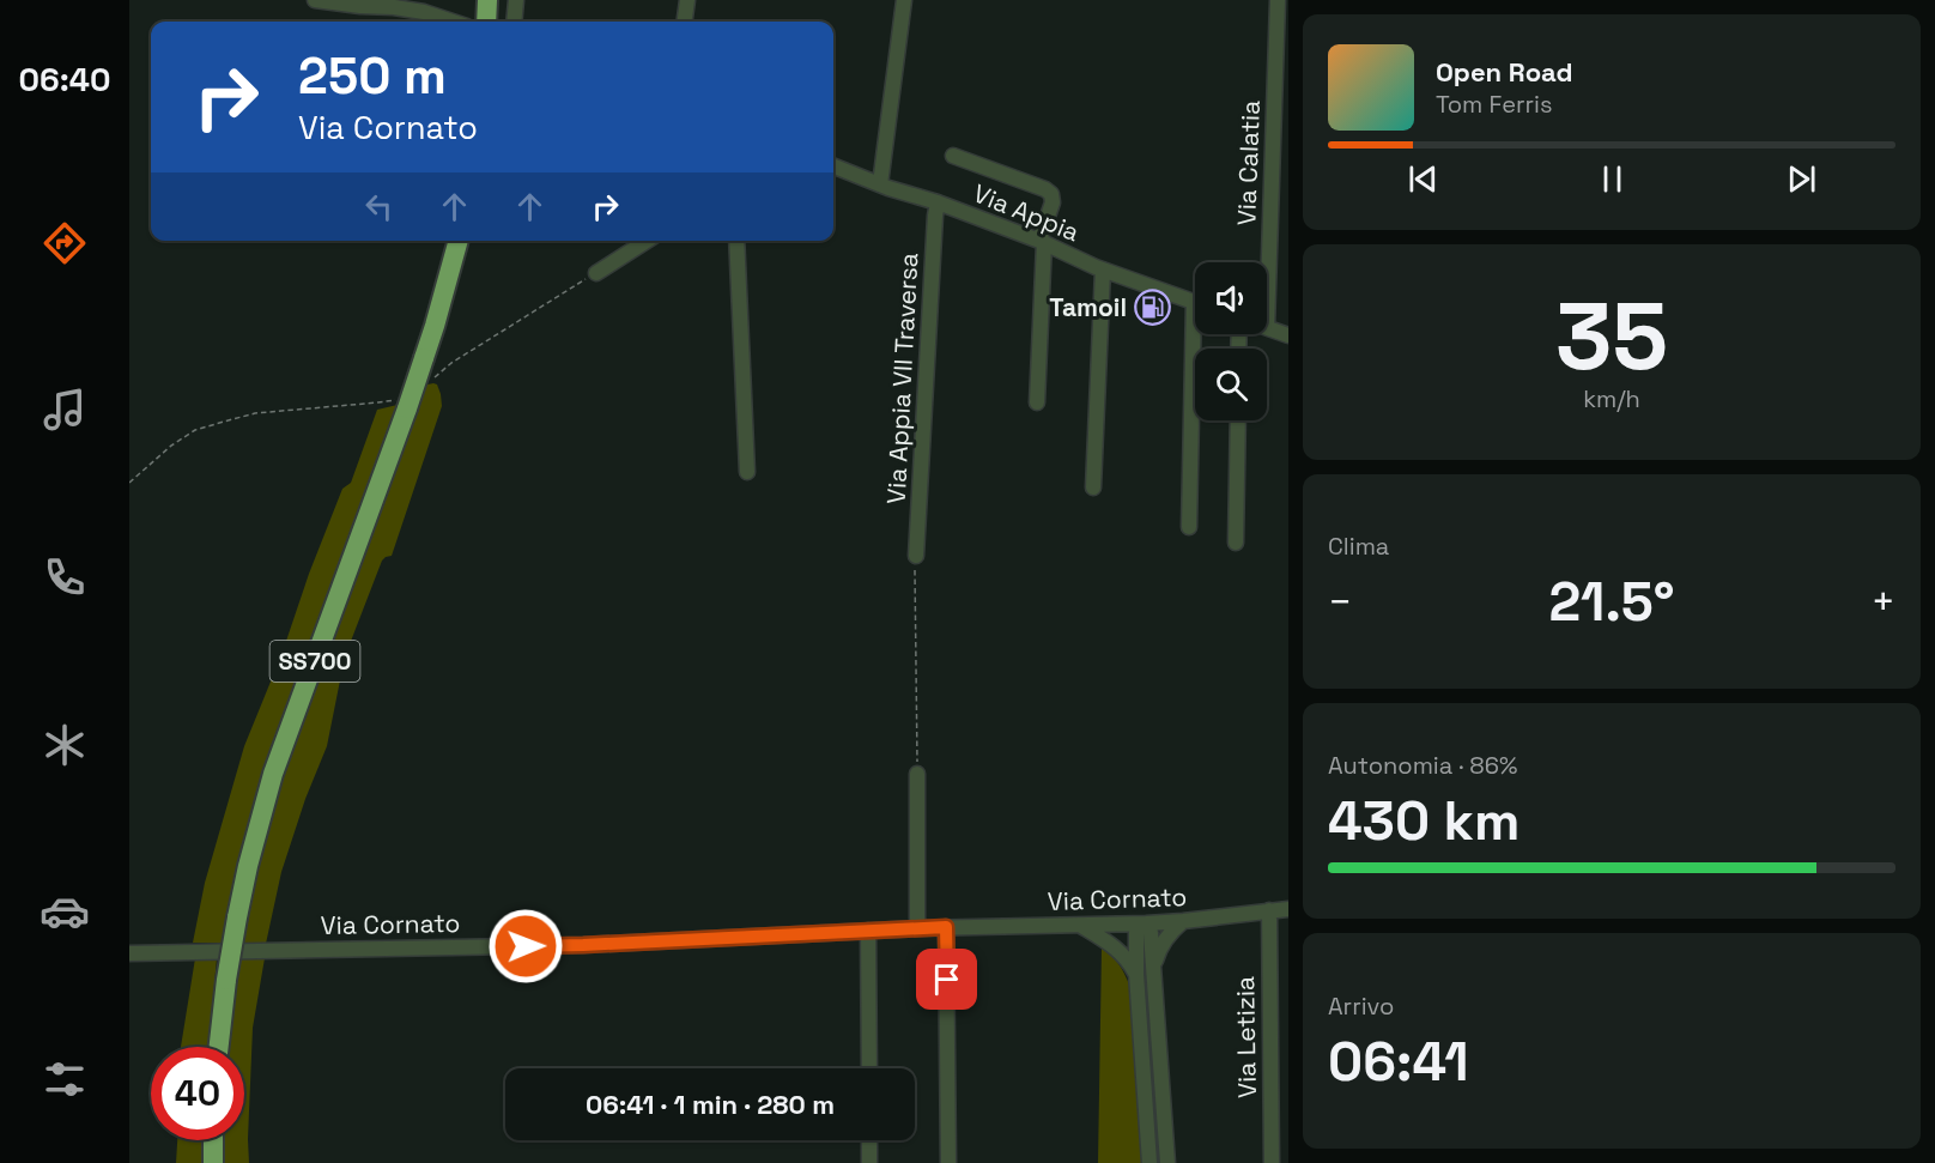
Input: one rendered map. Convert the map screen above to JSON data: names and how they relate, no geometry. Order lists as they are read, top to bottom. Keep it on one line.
{"streets":{"highway":["SS700"],"street":["Via Calatia","Via Appia","Via Appia VII Traversa","Via Cornato","Via Letizia"]},"crossings":[["Via Appia","Via Appia VII Traversa"],["Via Cornato","Via Letizia"]],"places":{"fuel station":["Tamoil"]},"page":{"tabs":"06:40","turn":["250 m","Via Cornato"],"song":["Open Road","Tom Ferris"],"tile":[["35","km/h"],"Clima",["Autonomia · 86%","430 km"],["Arrivo","06:41"]],"heat":["−","21.5°","+"],"limit":"40","trip":"06:41 · 1 min · 280 m"}}
